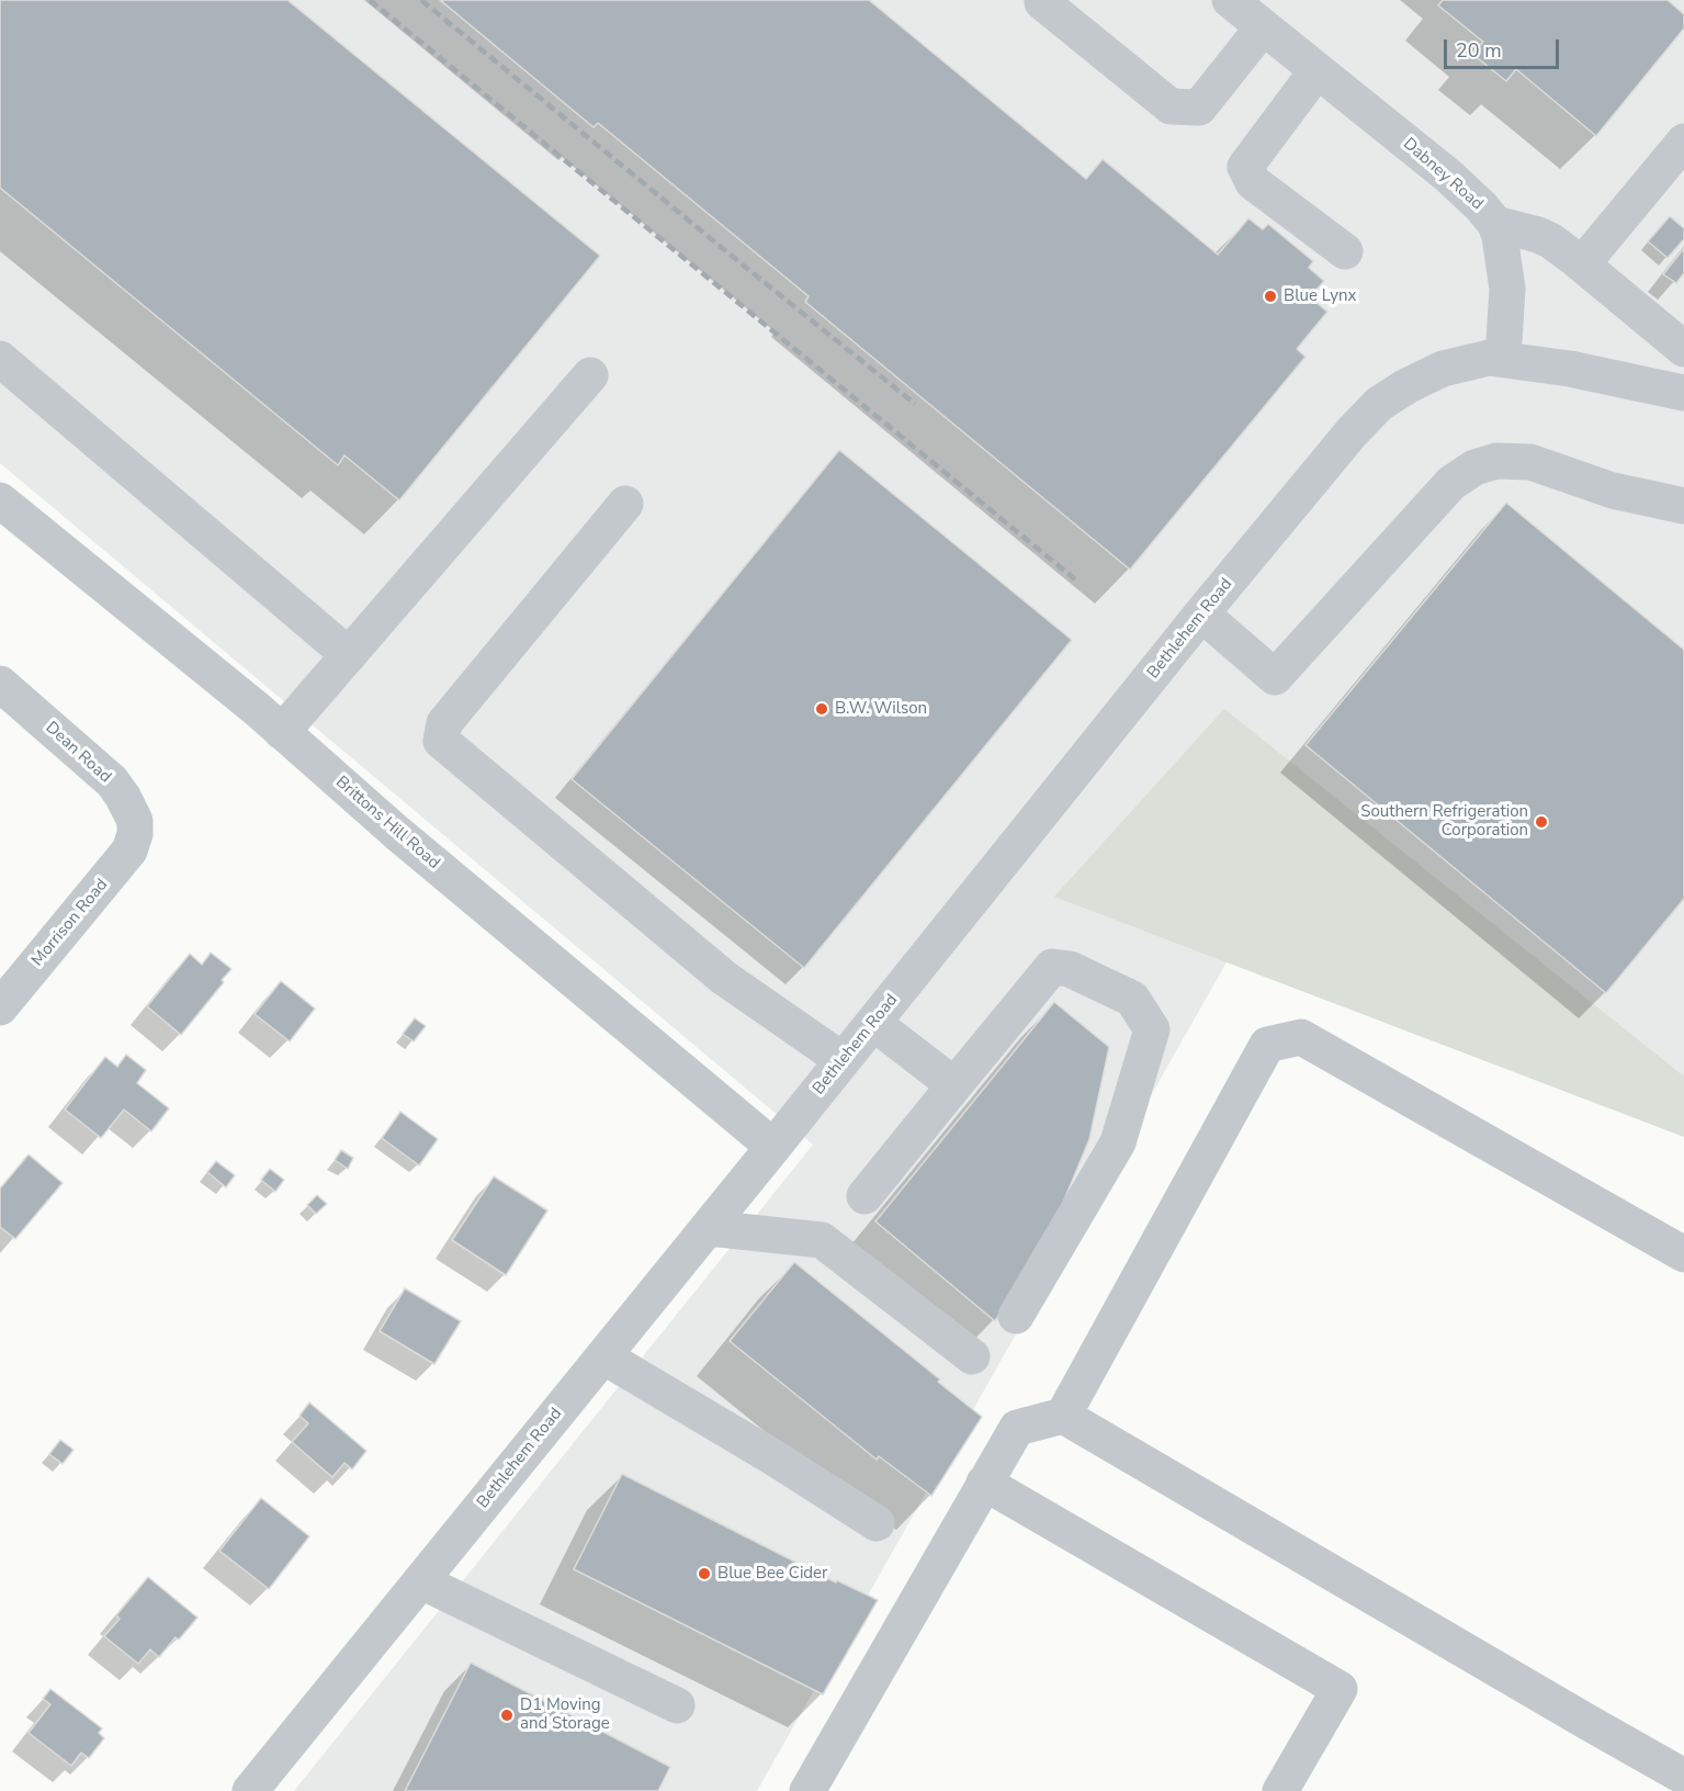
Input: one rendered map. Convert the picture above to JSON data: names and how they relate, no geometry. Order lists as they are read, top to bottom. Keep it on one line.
{"streets":{"street":["Dabney Road","Bethlehem Road","Dean Road","Brittons Hill Road","Morrison Road"]},"crossings":[["Dabney Road","Bethlehem Road"],["Bethlehem Road","Brittons Hill Road"],["Dean Road","Morrison Road"]],"places":["Blue Lynx","B.W. Wilson","Southern Refrigeration Corporation","Blue Bee Cider","D1 Moving and Storage"],"scale_bar":"20 m"}
